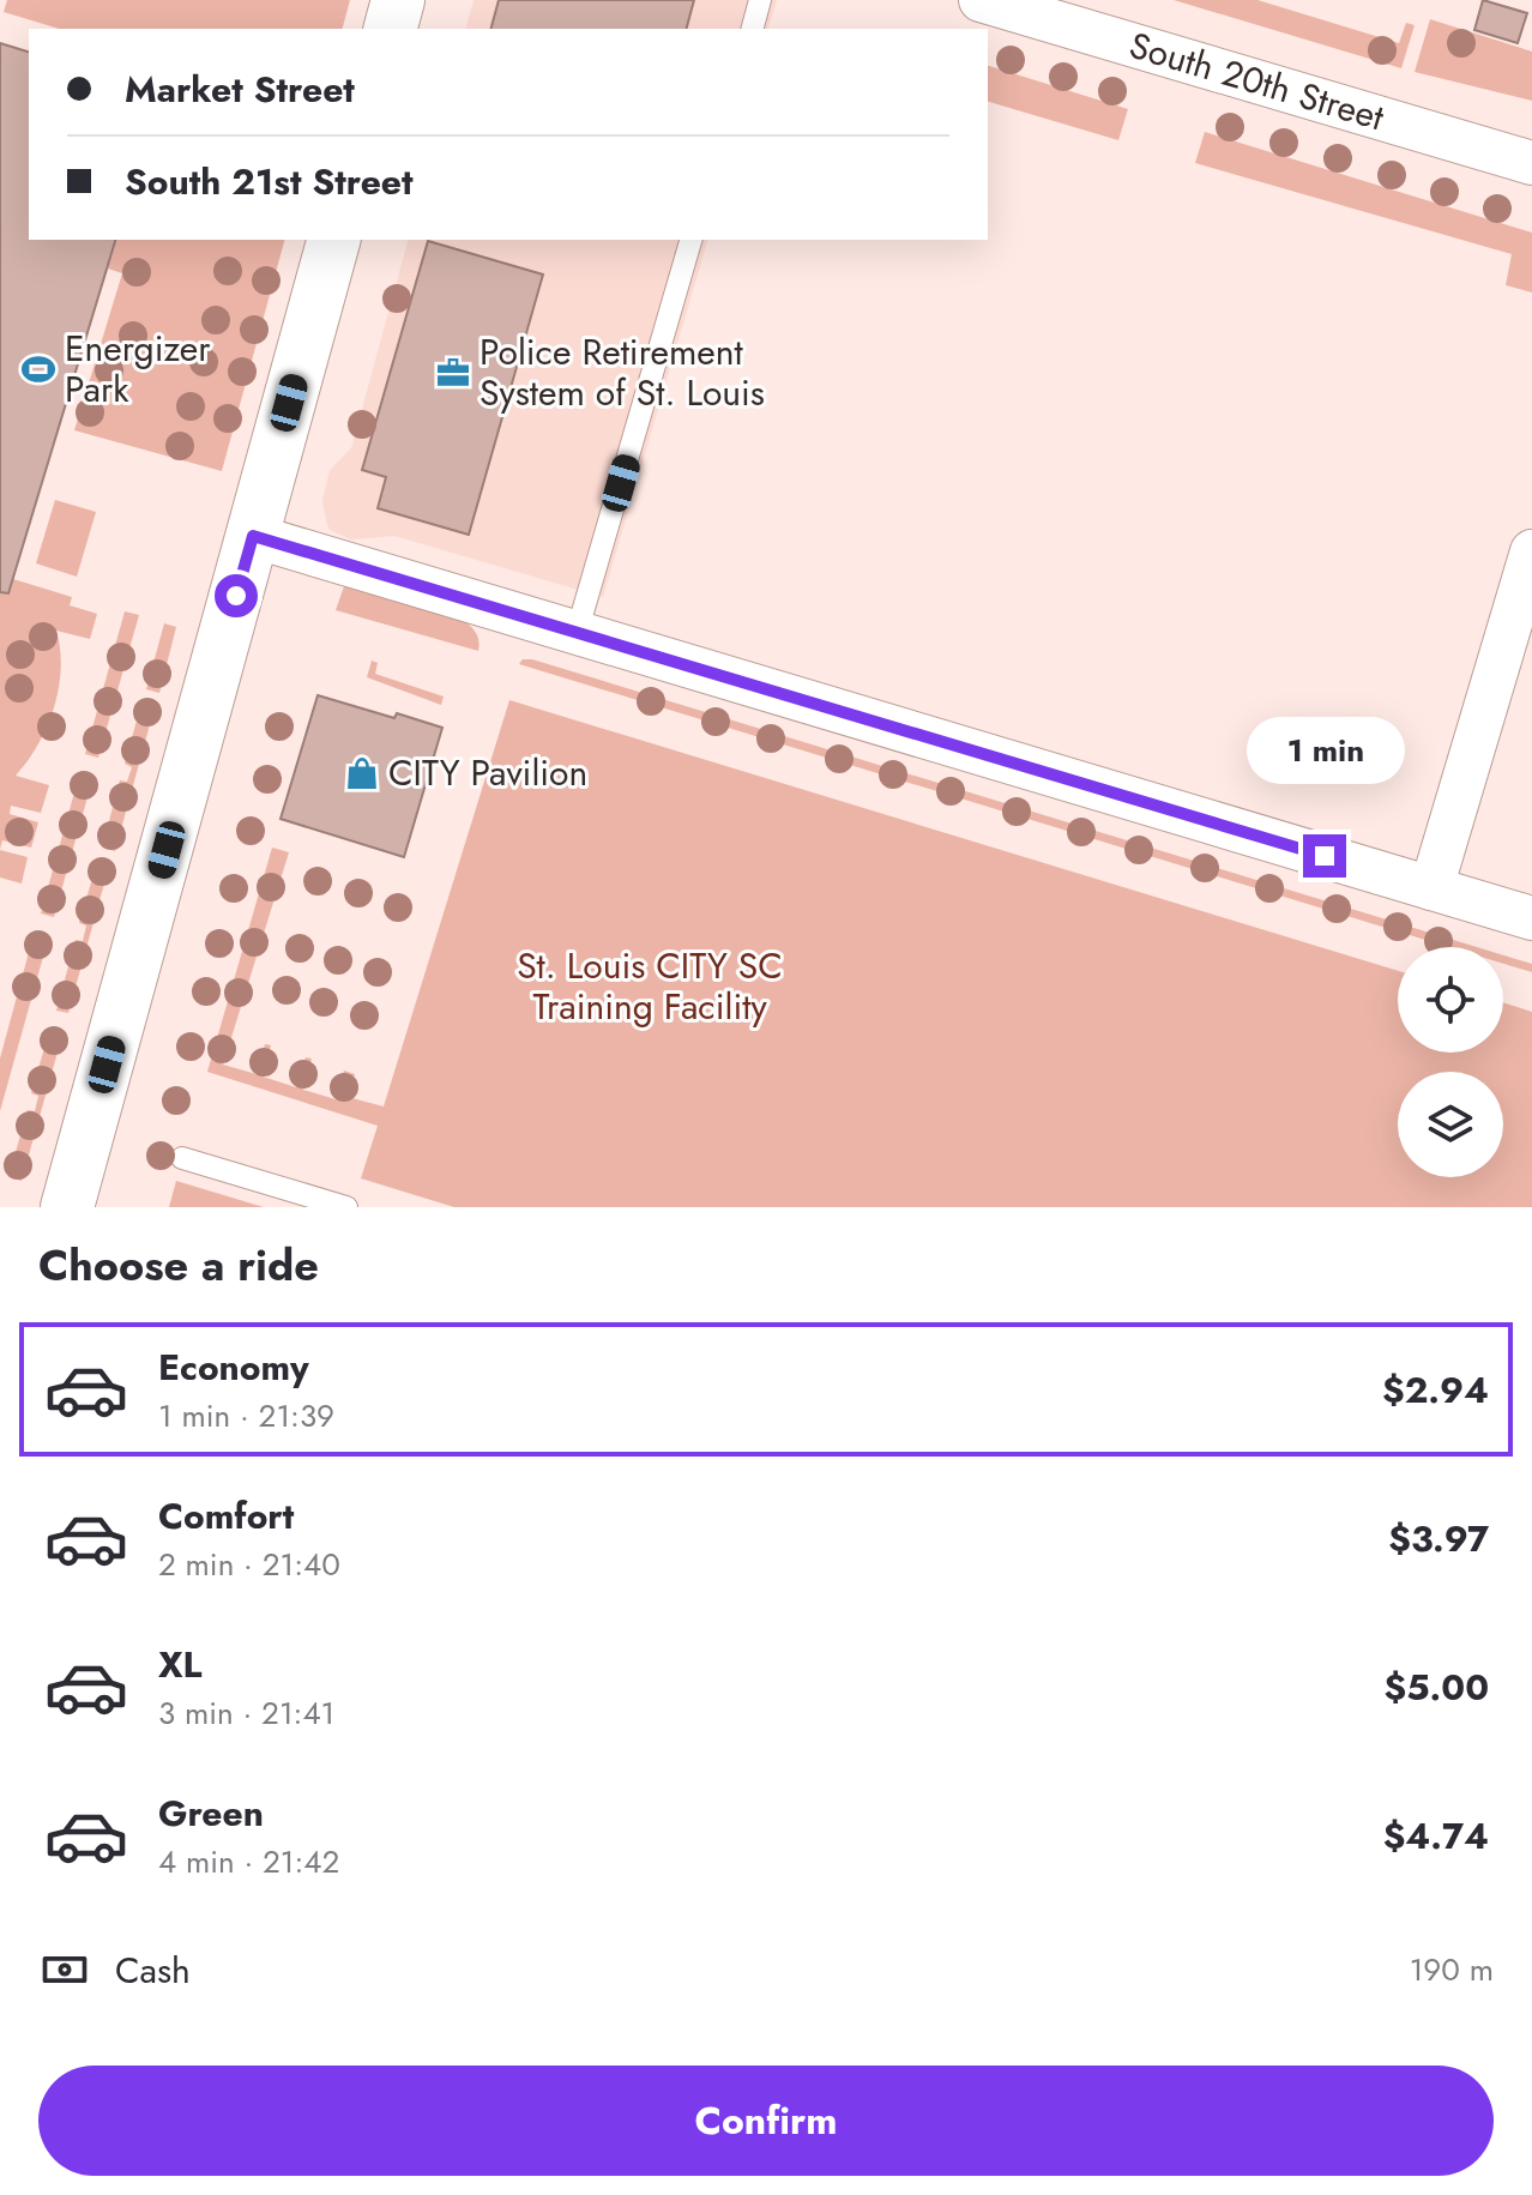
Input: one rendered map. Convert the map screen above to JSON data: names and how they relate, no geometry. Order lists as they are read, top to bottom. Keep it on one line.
{"streets":{"street":["South 20th Street"]},"parks":["St. Louis CITY SC Training Facility"],"places":{"sports":["Energizer Park"],"office":["Police Retirement System of St. Louis"],"shop":["CITY Pavilion"]},"page":{"banner":["Market Street","South 21st Street"],"bubble":"1 min","heading":"Choose a ride","list":[{"name":"Economy","note":"1 min · 21:39","value":"$2.94"},{"name":"Comfort","note":"2 min · 21:40","value":"$3.97"},{"name":"XL","note":"3 min · 21:41","value":"$5.00"},{"name":"Green","note":"4 min · 21:42","value":"$4.74"}],"pay":["Cash","190 m"],"buttons":"Confirm"}}
